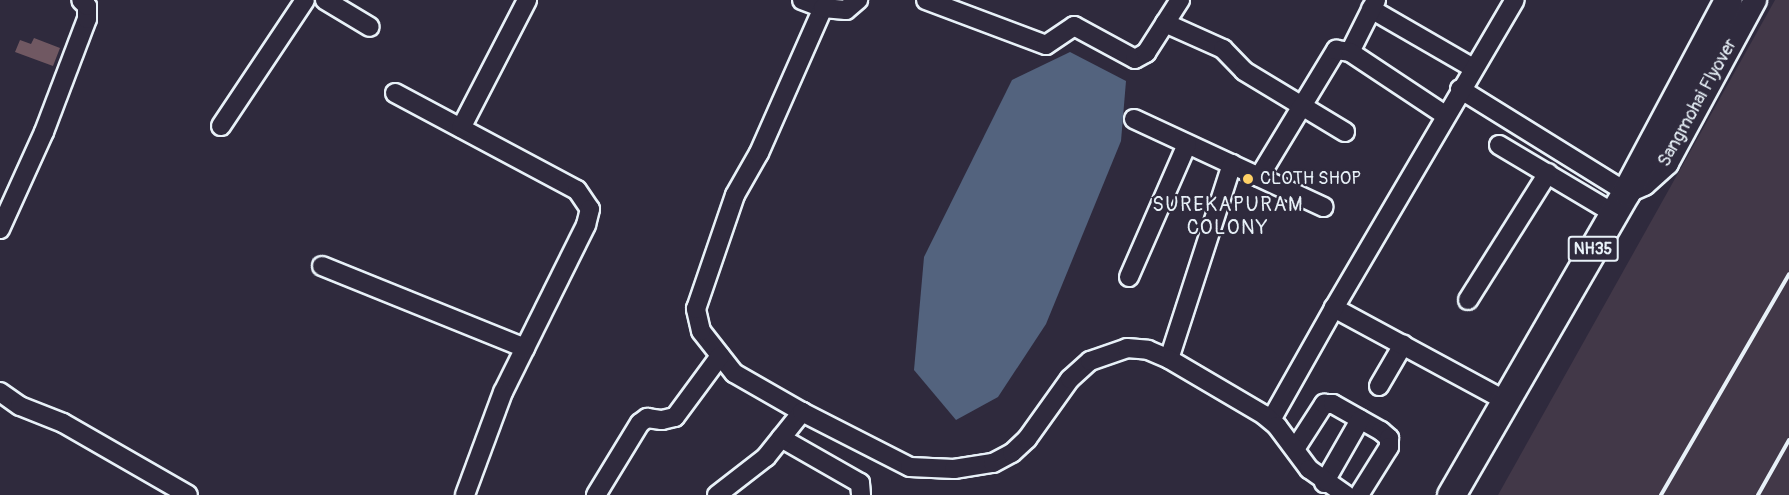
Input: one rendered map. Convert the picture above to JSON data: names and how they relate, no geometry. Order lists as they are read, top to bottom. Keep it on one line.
{"streets":{"highway":["NH35"],"main road":["Sangmohai Flyover"]},"crossings":[["Sangmohai Flyover","NH35"]],"districts":["SUREKAPURAM COLONY"],"places":["CLOTH SHOP"]}
